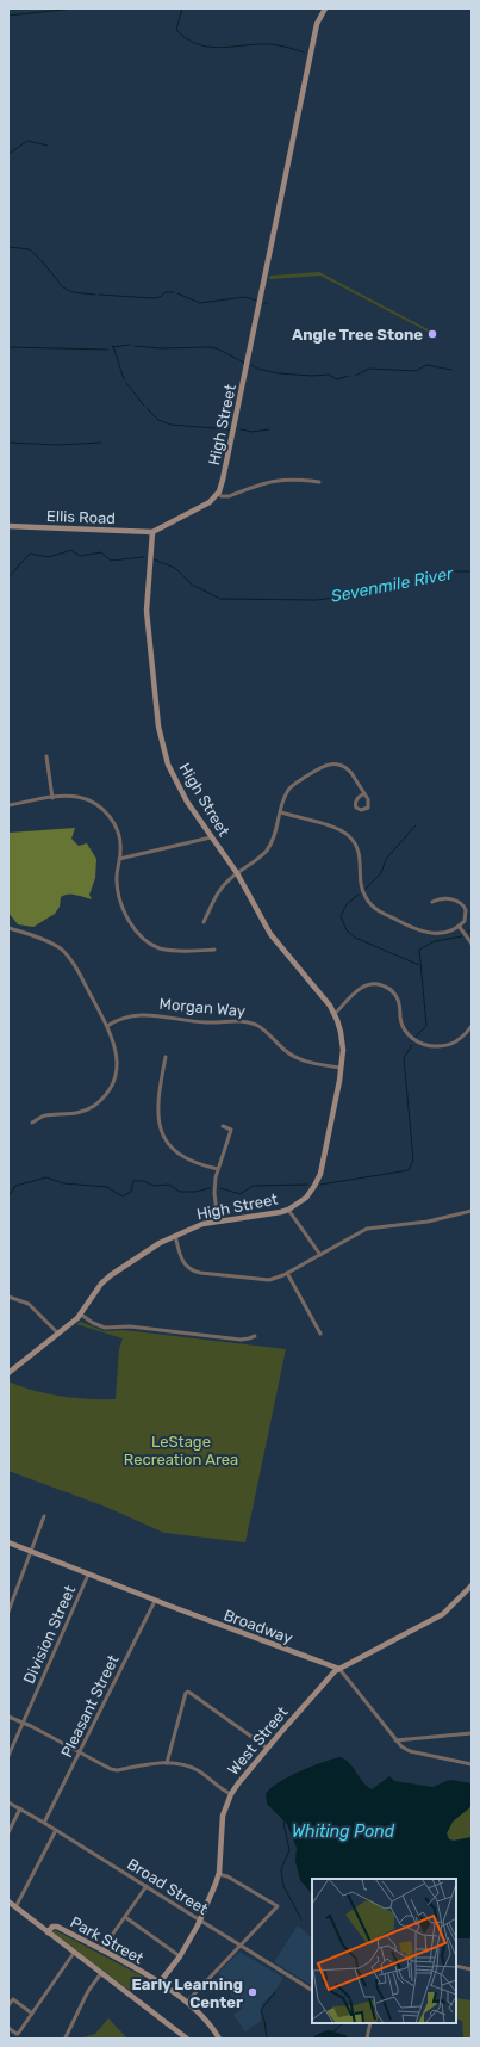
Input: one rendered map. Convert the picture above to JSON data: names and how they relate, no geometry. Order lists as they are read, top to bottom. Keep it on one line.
{"streets":{"street":["High Street","Ellis Road","Morgan Way","Broadway","Division Street","Pleasant Street","West Street","Broad Street","Park Street"]},"crossings":[["High Street","Ellis Road"],["High Street","Morgan Way"],["Broadway","Division Street"],["Broadway","Pleasant Street"],["Broadway","West Street"],["Pleasant Street","Broad Street"],["West Street","Broad Street"],["West Street","Park Street"]],"water":["Sevenmile River","Whiting Pond"],"parks":["LeStage Recreation Area"],"places":["Angle Tree Stone","Early Learning Center"]}
